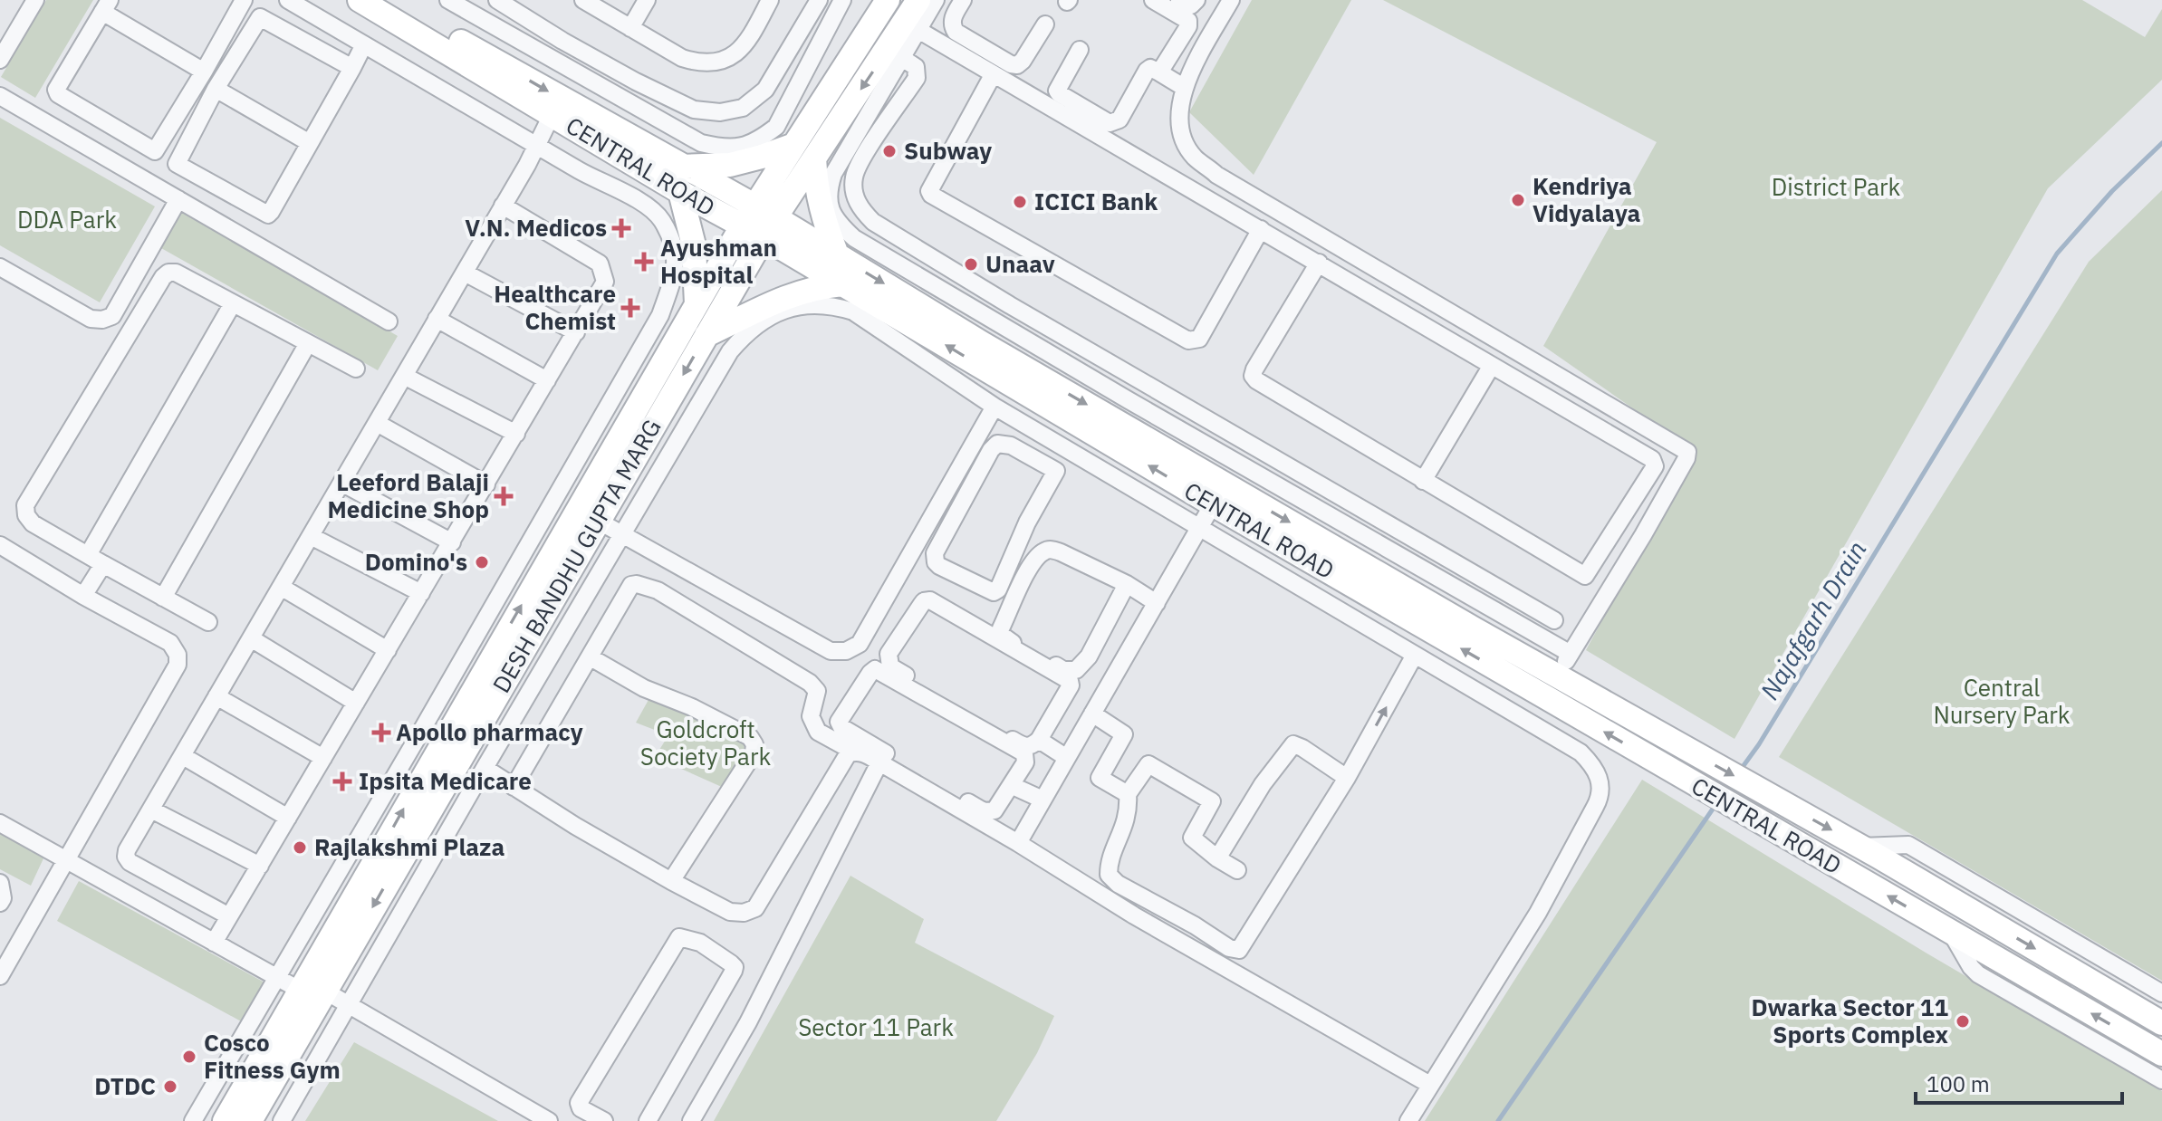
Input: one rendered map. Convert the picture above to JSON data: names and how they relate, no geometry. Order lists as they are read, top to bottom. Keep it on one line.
{"streets":{"main road":["CENTRAL ROAD","DESH BANDHU GUPTA MARG"]},"crossings":[["CENTRAL ROAD","DESH BANDHU GUPTA MARG"]],"water":["Najafgarh Drain"],"parks":["District Park","DDA Park","Central Nursery Park","Goldcroft Society Park","Sector 11 Park"],"places":{"other":["Subway","Kendriya Vidyalaya","ICICI Bank","Unaav","Domino's","Rajlakshmi Plaza","Dwarka Sector 11 Sports Complex","Cosco Fitness Gym","DTDC"],"health":["V.N. Medicos","Ayushman Hospital","Healthcare Chemist","Leeford Balaji Medicine Shop","Apollo pharmacy","Ipsita Medicare"]},"scale_bar":"100 m"}
